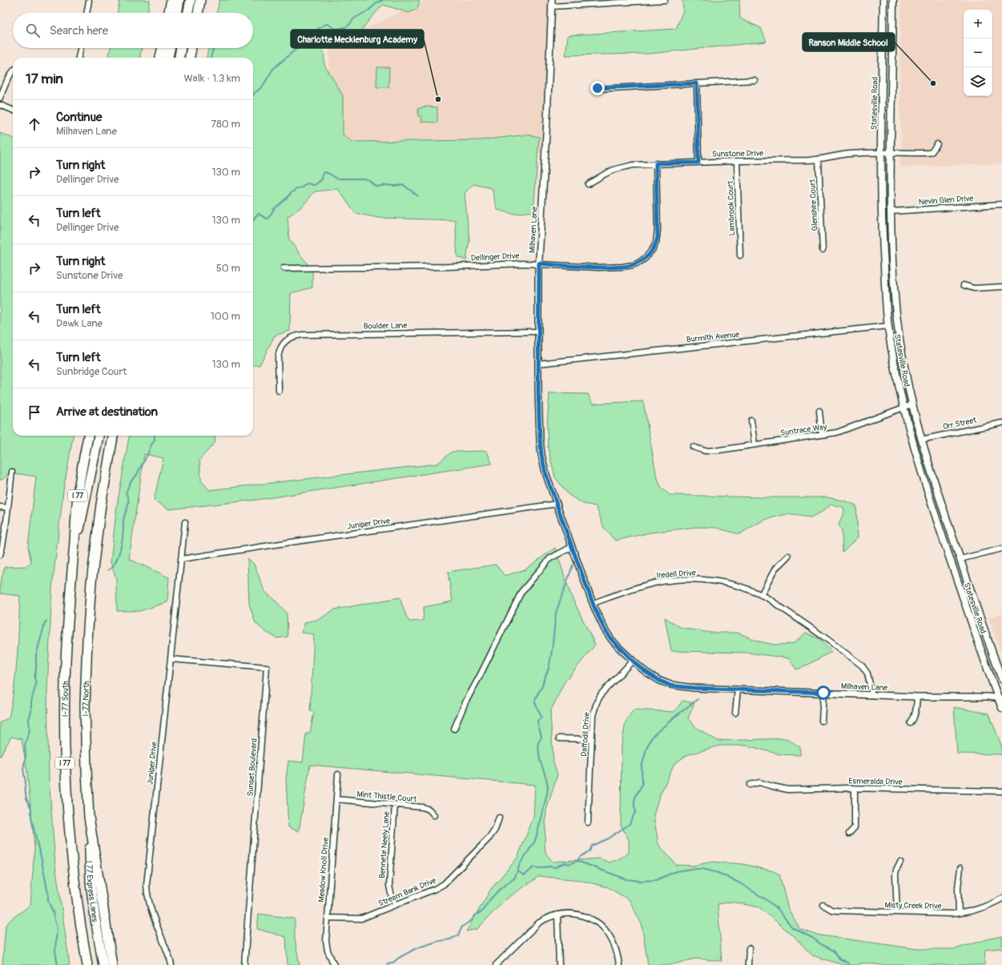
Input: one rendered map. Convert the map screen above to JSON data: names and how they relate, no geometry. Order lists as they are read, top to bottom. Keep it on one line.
{"streets":{"highway":["I 77","I-77 South","I-77 North","I 77 Express Lanes"],"main road":["Statesville Road"],"street":["Sunstone Drive","Nevin Glen Drive","Glenshire Court","Lambrook Court","Milhaven Lane","Dellinger Drive","Boulder Lane","Burmith Avenue","Orr Street","Suntrace Way","Juniper Drive","Iredell Drive","Daffodil Drive","Sunset Boulevard","Esmeralda Drive","Mint Thistle Court","Bennete Neely Lane","Meadow Knoll Drive","Stream Bank Drive","Misty Creek Drive"]},"crossings":[["Statesville Road","Sunstone Drive"],["Statesville Road","Nevin Glen Drive"],["Statesville Road","Milhaven Lane"],["Statesville Road","Burmith Avenue"],["Statesville Road","Orr Street"],["Statesville Road","Suntrace Way"],["Sunstone Drive","Glenshire Court"],["Sunstone Drive","Lambrook Court"],["Sunstone Drive","Dellinger Drive"],["Milhaven Lane","Dellinger Drive"],["Milhaven Lane","Boulder Lane"],["Milhaven Lane","Burmith Avenue"],["Milhaven Lane","Juniper Drive"],["Milhaven Lane","Iredell Drive"],["Milhaven Lane","Daffodil Drive"],["I 77","I-77 South"],["Juniper Drive","Sunset Boulevard"],["I-77 North","I 77 Express Lanes"],["Mint Thistle Court","Bennete Neely Lane"],["Mint Thistle Court","Meadow Knoll Drive"],["Bennete Neely Lane","Stream Bank Drive"],["Meadow Knoll Drive","Stream Bank Drive"]],"places":["Ranson Middle School","Charlotte Mecklenburg Academy"],"page":{"map_buttons":["+","−"],"search":"Search here","heading":["17 min","Walk · 1.3 km"],"list":[["Continue","Milhaven Lane","780 m"],["Turn right","Dellinger Drive","130 m"],["Turn left","Dellinger Drive","130 m"],["Turn right","Sunstone Drive","50 m"],["Turn left","Dawk Lane","100 m"],["Turn left","Sunbridge Court","130 m"],"Arrive at destination"]}}
